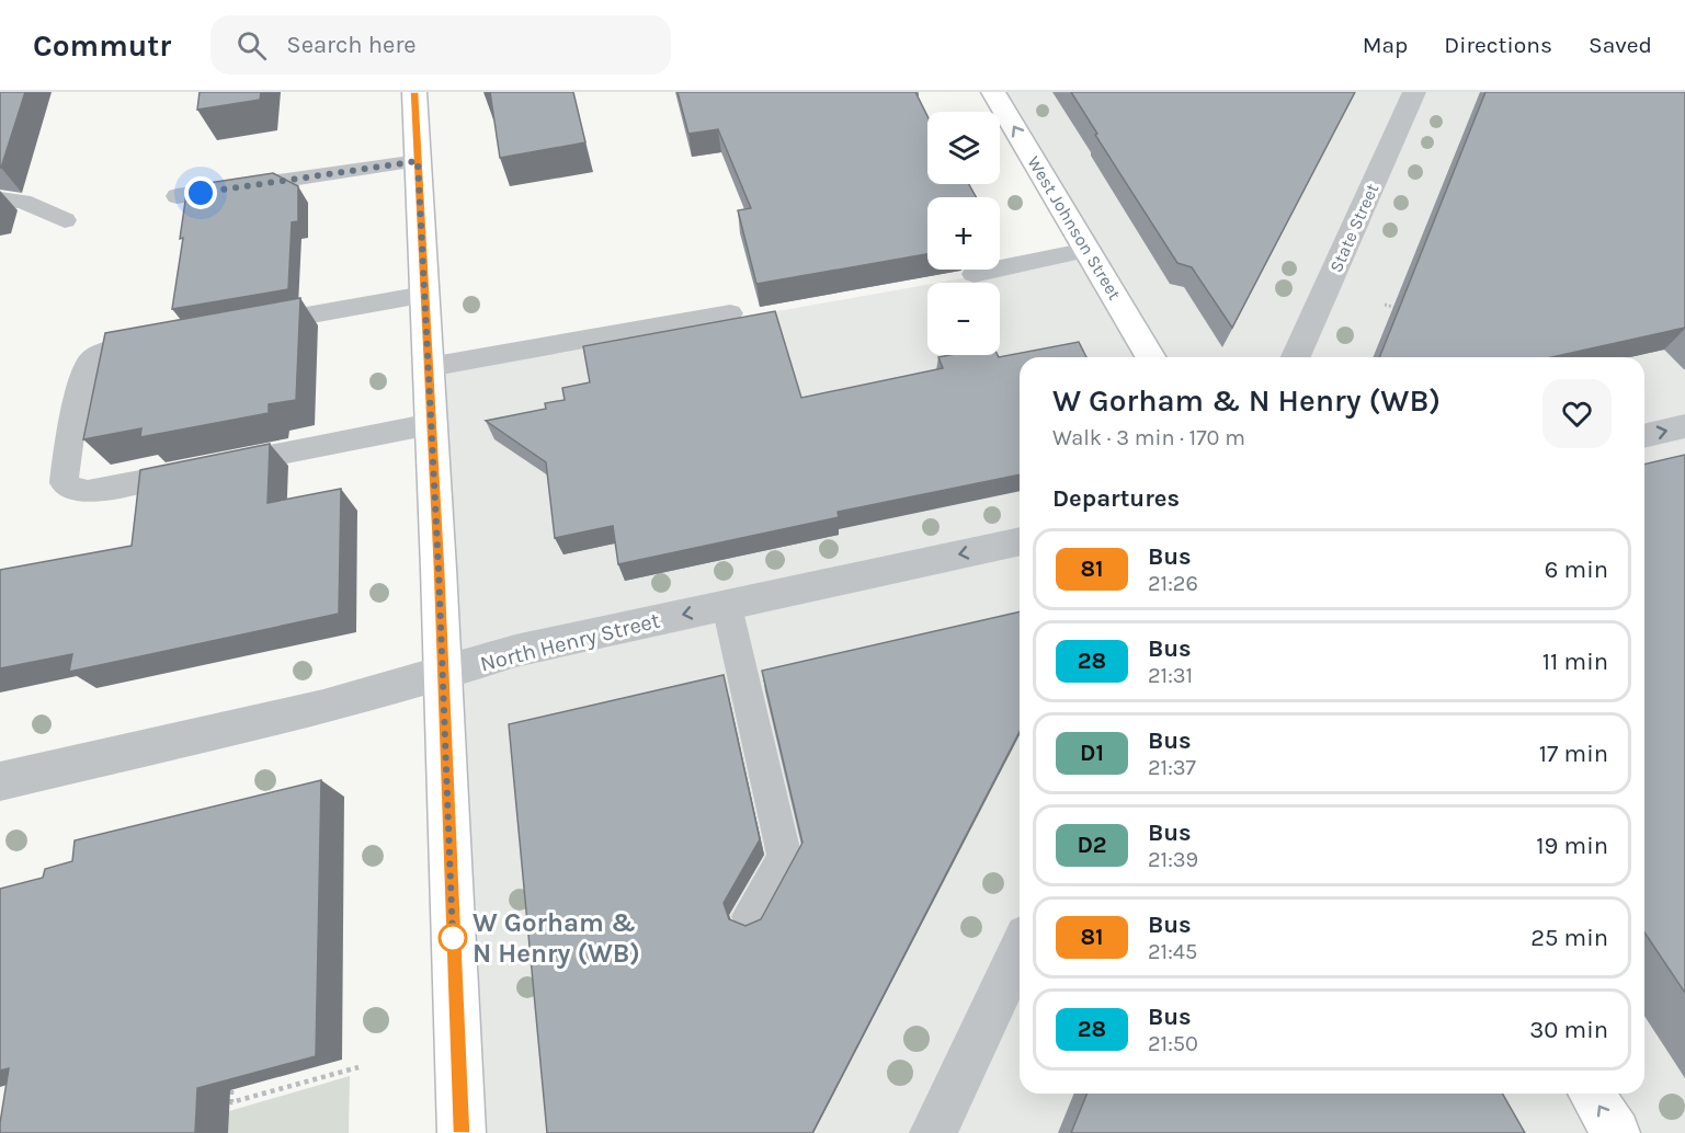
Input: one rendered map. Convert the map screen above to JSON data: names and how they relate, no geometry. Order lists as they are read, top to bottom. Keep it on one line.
{"streets":{"main road":["West Johnson Street"],"street":["State Street","North Henry Street"]},"one_way":["West Johnson Street","North Henry Street"],"places":["W Gorham & N Henry (WB)"],"lines":["bus line 81"],"page":{"header":"Commutr","search":"Search here","nav":["Map","Directions","Saved"],"map_buttons":["+","−"],"heading":[["W Gorham & N Henry (WB)","Walk · 3 min · 170 m"],"Departures"],"list":[{"mark":"81","name":"Bus","note":"21:26","value":"6 min"},{"mark":"28","name":"Bus","note":"21:31","value":"11 min"},{"mark":"D1","name":"Bus","note":"21:37","value":"17 min"},{"mark":"D2","name":"Bus","note":"21:39","value":"19 min"},{"mark":"81","name":"Bus","note":"21:45","value":"25 min"},{"mark":"28","name":"Bus","note":"21:50","value":"30 min"}]}}
